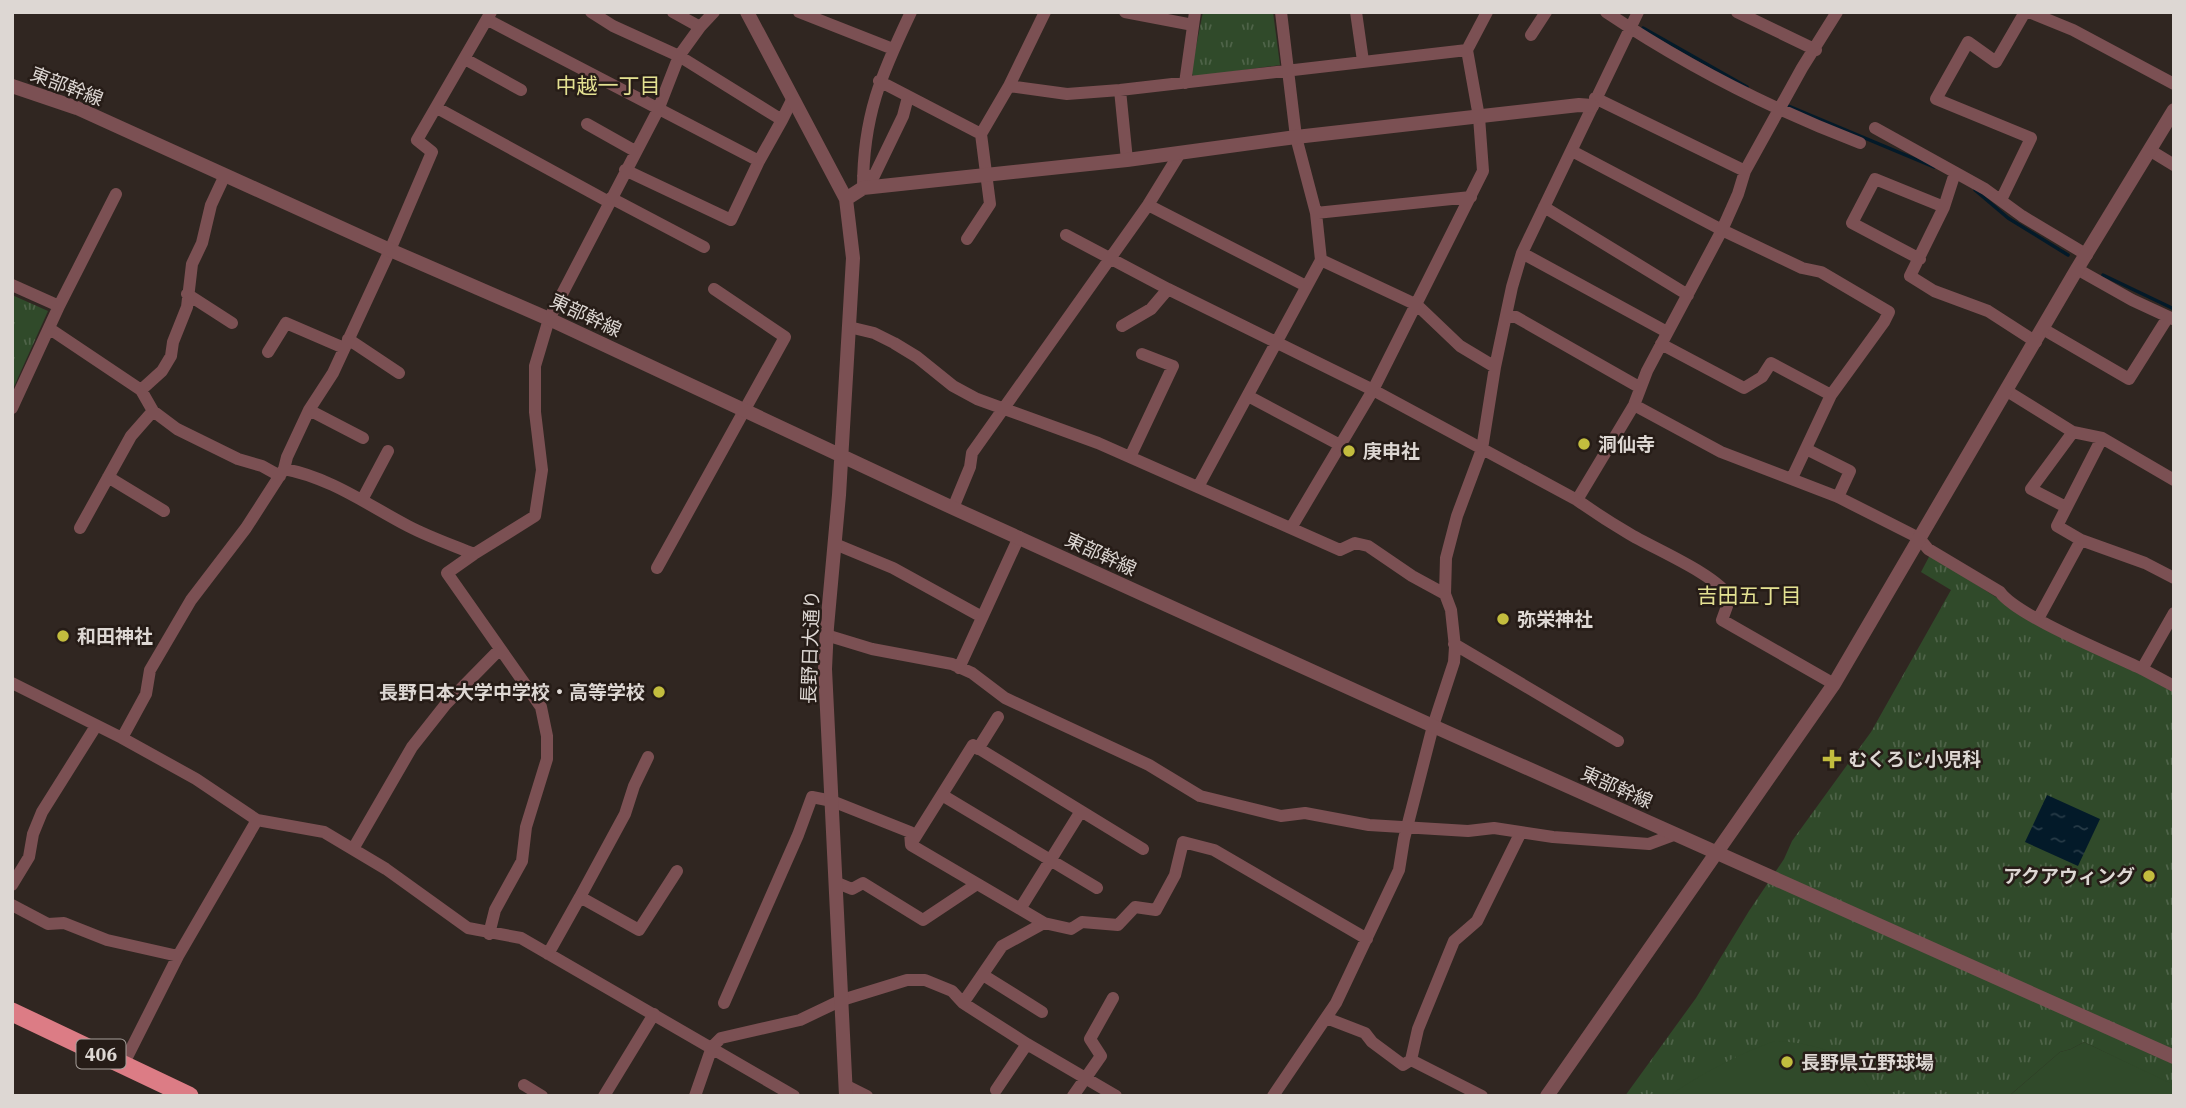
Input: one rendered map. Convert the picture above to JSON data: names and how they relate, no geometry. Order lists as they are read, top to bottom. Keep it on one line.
{"streets":{"highway":["406"],"street":["東部幹線","長野日大通り"]},"crossings":[["東部幹線","長野日大通り"]],"districts":["中越一丁目","吉田五丁目"],"places":{"other":["洞仙寺","庚申社","弥栄神社","和田神社","長野日本大学中学校・高等学校","アクアウィング","長野県立野球場"],"health":["むくろじ小児科"]}}
